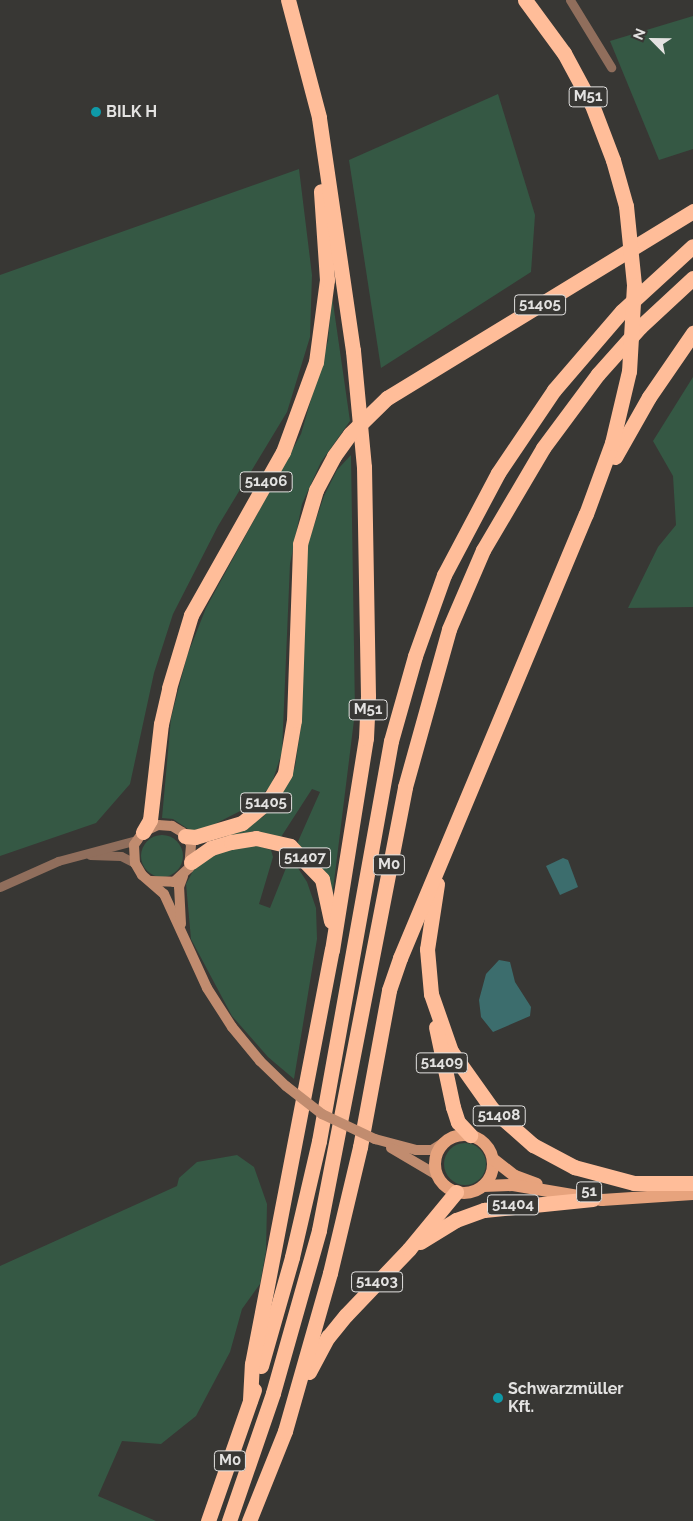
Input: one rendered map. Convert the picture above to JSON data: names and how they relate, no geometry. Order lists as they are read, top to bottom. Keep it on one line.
{"streets":{"highway":["M51","51405","51406","51407","M0","51409","51408","51404","51403"],"main road":["51"]},"crossings":[["M51","51406"],["M51","51407"],["51405","51406"],["51405","51407"],["51406","51407"],["51409","51408"],["51409","51"],["51409","51403"],["51","51404"],["51","51403"],["51404","51403"]],"places":["BILK H","Schwarzmüller Kft."],"north":"top left"}
